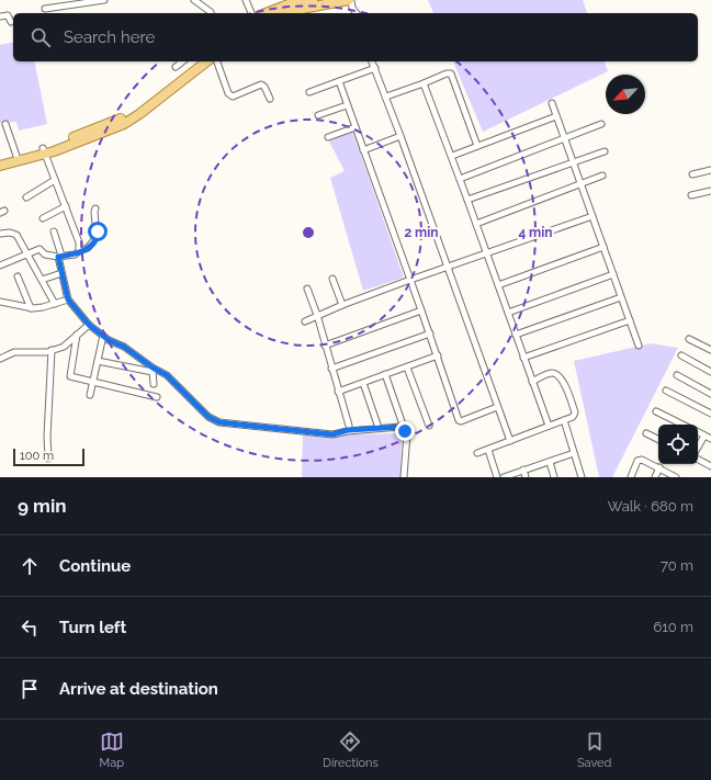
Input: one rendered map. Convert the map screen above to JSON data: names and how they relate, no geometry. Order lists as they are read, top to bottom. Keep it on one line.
{"scale_bar":"100 m","north":"bottom left","page":{"search":"Search here","scale":"100 m","heading":["9 min","Walk · 680 m"],"list":[["Continue","70 m"],["Turn left","610 m"],"Arrive at destination"],"nav":["Map","Directions","Saved"]},"rings":["2 min","4 min"]}
